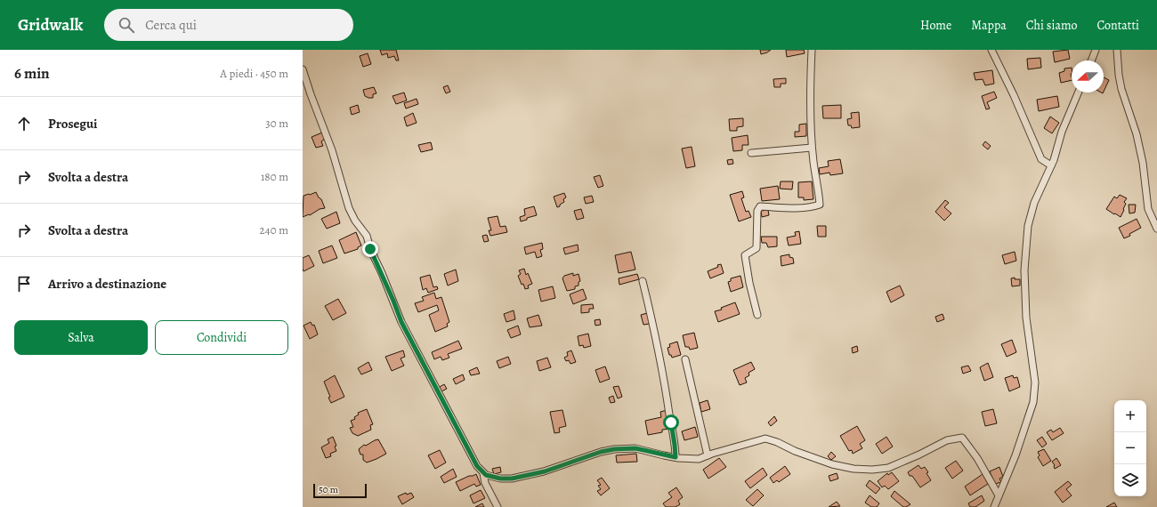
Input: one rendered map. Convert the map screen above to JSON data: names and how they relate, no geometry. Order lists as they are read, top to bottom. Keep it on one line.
{"scale_bar":"50 m","north":"left","page":{"header":"Gridwalk","search":"Cerca qui","nav":["Home","Mappa","Chi siamo","Contatti"],"heading":["6 min","A piedi · 450 m"],"list":[["Prosegui","30 m"],["Svolta a destra","180 m"],["Svolta a destra","240 m"],"Arrivo a destinazione"],"buttons":["Salva","Condividi"],"map_buttons":["+","−"],"scale":"50 m"}}
